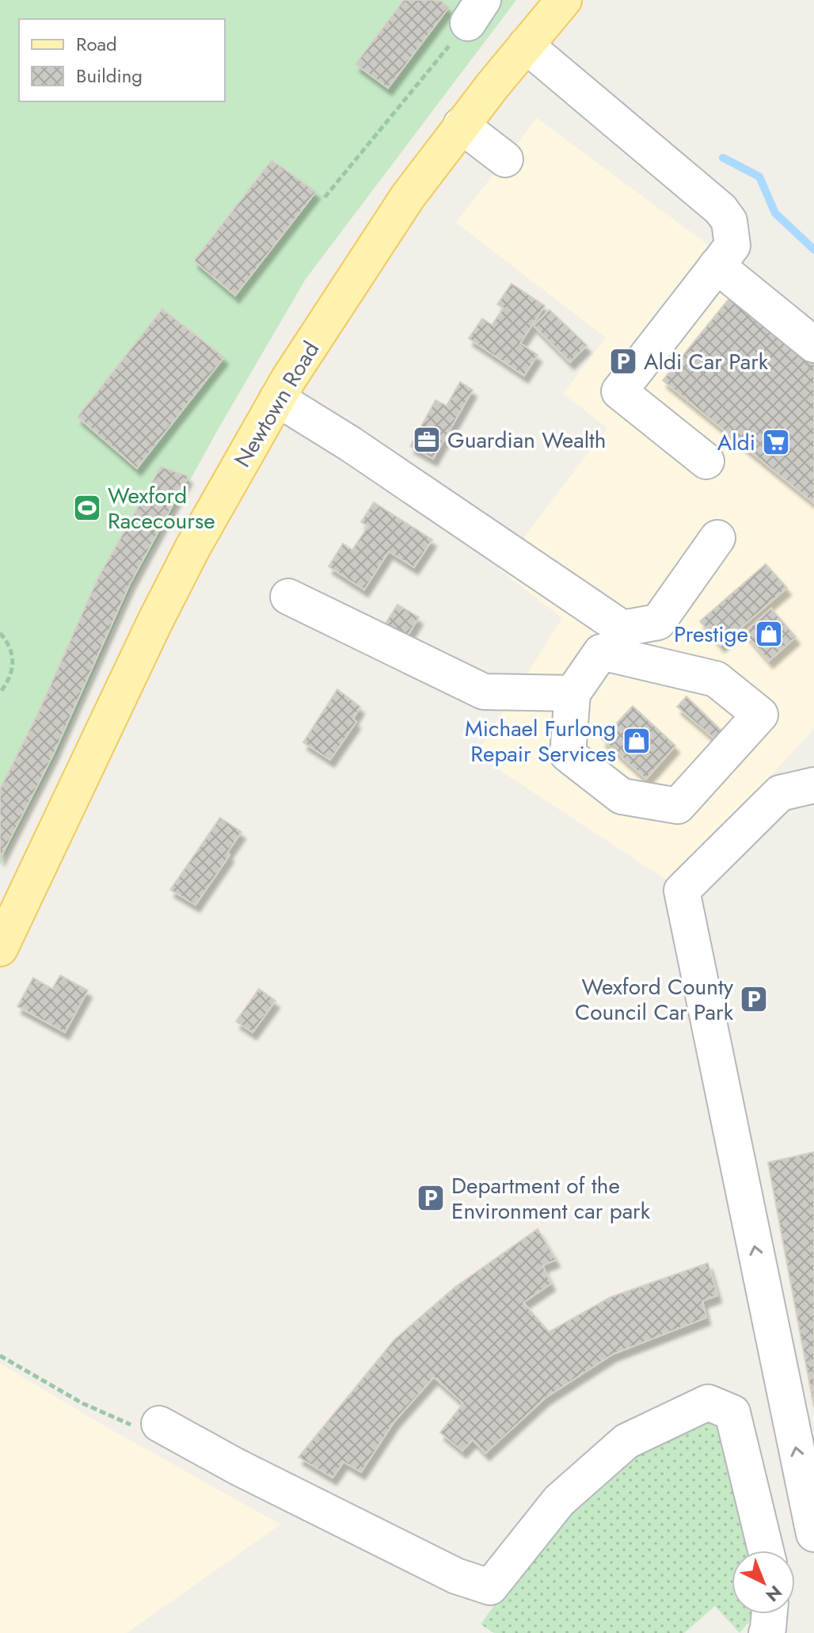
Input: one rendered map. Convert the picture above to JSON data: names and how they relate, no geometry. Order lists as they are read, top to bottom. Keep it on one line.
{"streets":{"main road":["Newtown Road"]},"places":{"parking":["Aldi Car Park","Wexford County Council Car Park","Department of the Environment car park"],"office":["Guardian Wealth"],"supermarket":["Aldi"],"sports":["Wexford Racecourse"],"shop":["Prestige","Michael Furlong Repair Services"]},"legend":["Road","Building"],"north":"bottom right"}
